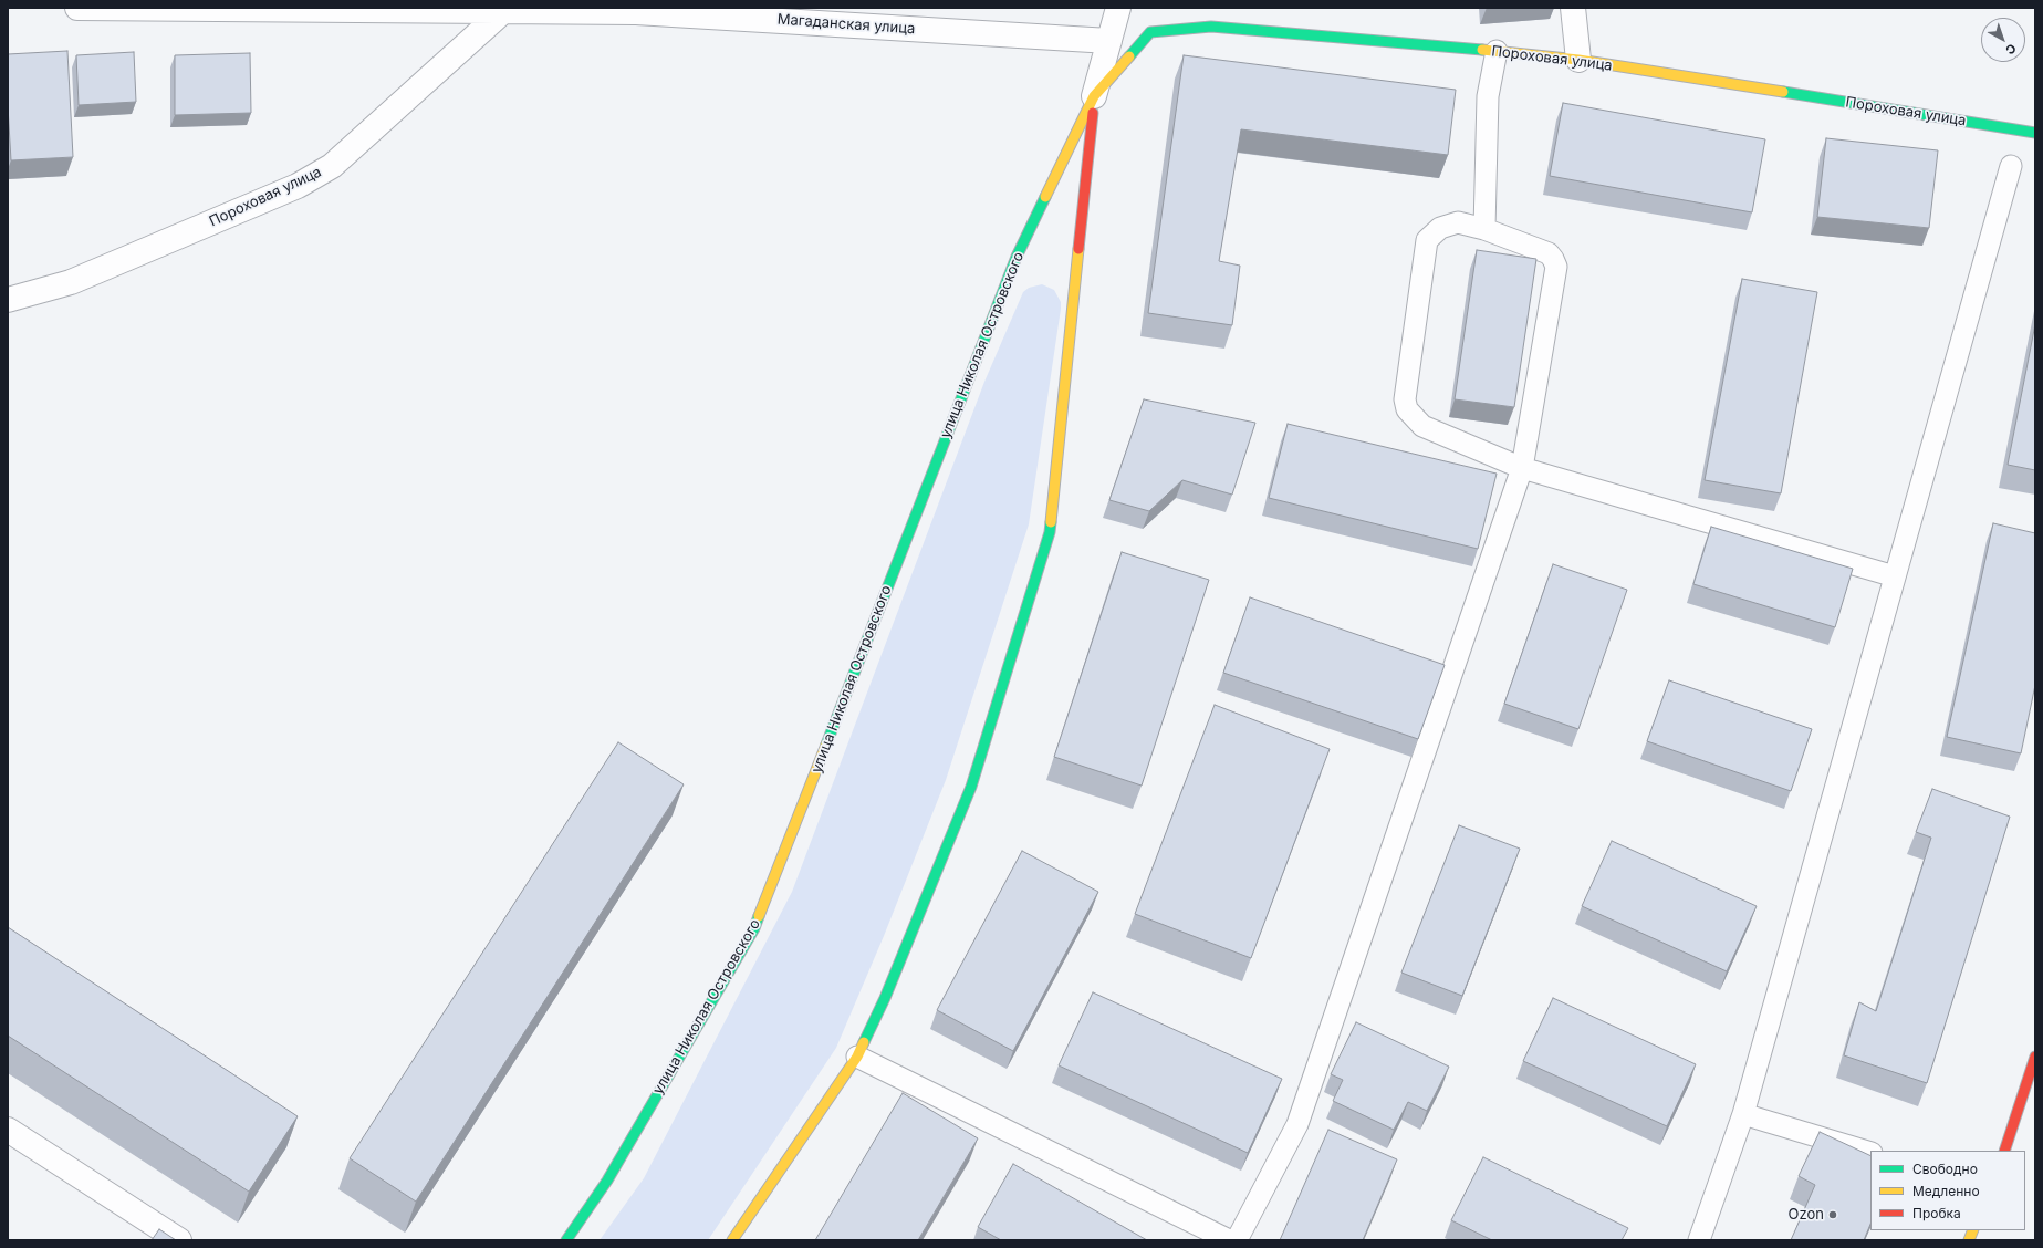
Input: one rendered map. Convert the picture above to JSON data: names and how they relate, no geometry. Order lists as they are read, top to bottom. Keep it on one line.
{"streets":{"main road":["Пороховая улица","улица Николая Островского"],"street":["Магаданская улица"]},"crossings":[["Магаданская улица","Пороховая улица"],["Магаданская улица","улица Николая Островского"],["Пороховая улица","улица Николая Островского"]],"places":["Ozon"],"legend":["Свободно","Медленно","Пробка"],"north":"bottom right"}
